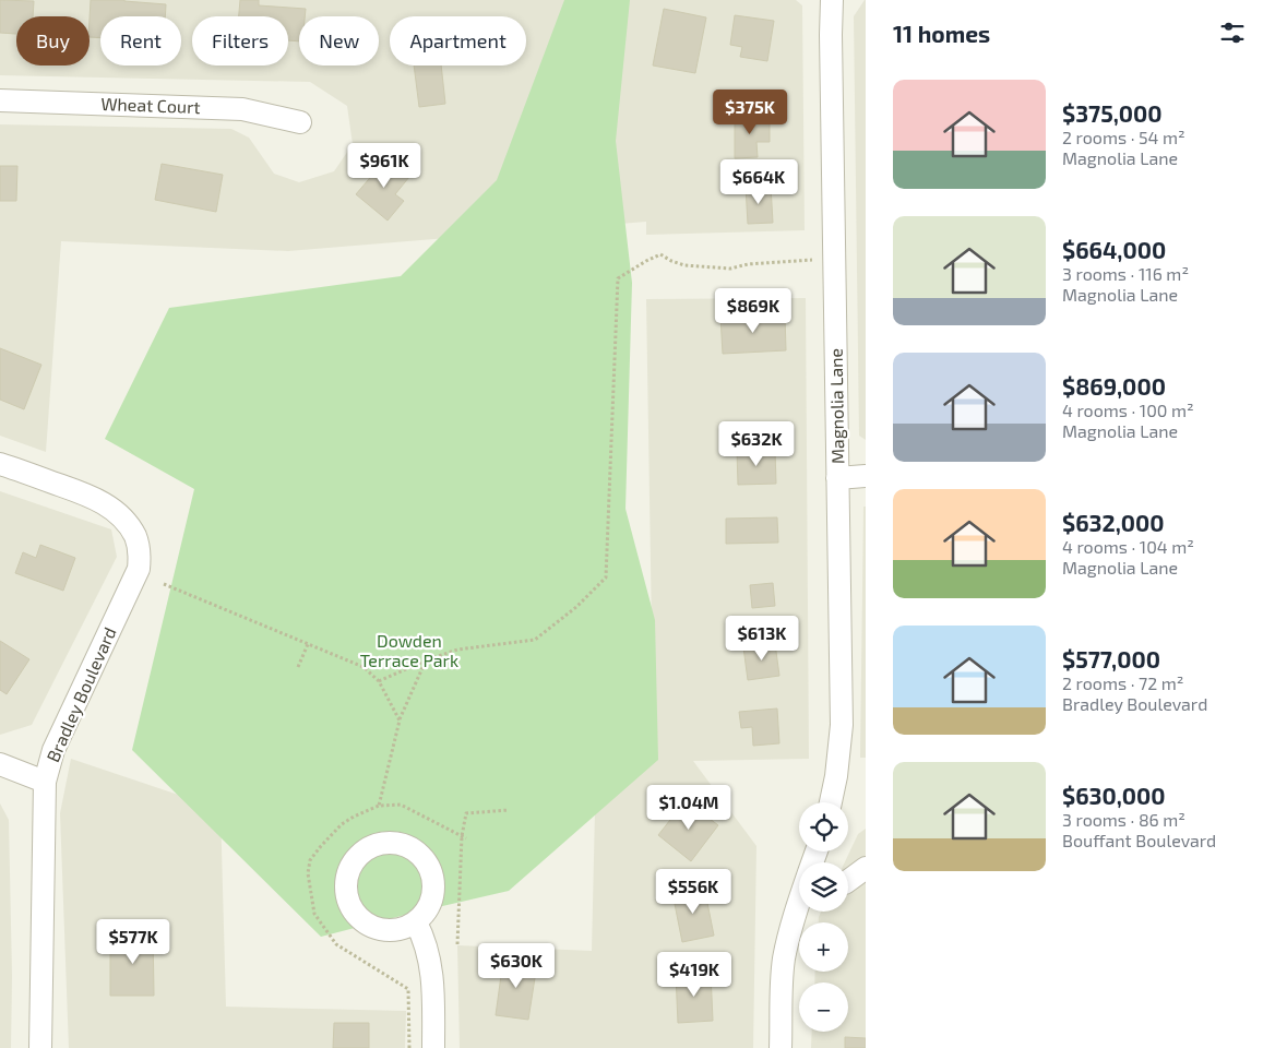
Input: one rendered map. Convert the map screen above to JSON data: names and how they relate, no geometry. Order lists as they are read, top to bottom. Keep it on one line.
{"streets":{"street":["Wheat Court","Magnolia Lane","Bradley Boulevard"]},"parks":["Dowden Terrace Park"],"page":{"heading":"11 homes","chip":["Buy","Rent","Filters","New","Apartment"],"list":[{"name":"$375,000","note":"2 rooms · 54 m² · Magnolia Lane"},{"name":"$664,000","note":"3 rooms · 116 m² · Magnolia Lane"},{"name":"$869,000","note":"4 rooms · 100 m² · Magnolia Lane"},{"name":"$632,000","note":"4 rooms · 104 m² · Magnolia Lane"},{"name":"$577,000","note":"2 rooms · 72 m² · Bradley Boulevard"},{"name":"$630,000","note":"3 rooms · 86 m² · Bouffant Boulevard"}],"price":["$375K","$961K","$664K","$869K","$632K","$613K","$1.04M","$556K","$577K","$630K","$419K"],"map_buttons":["+","−"]}}
